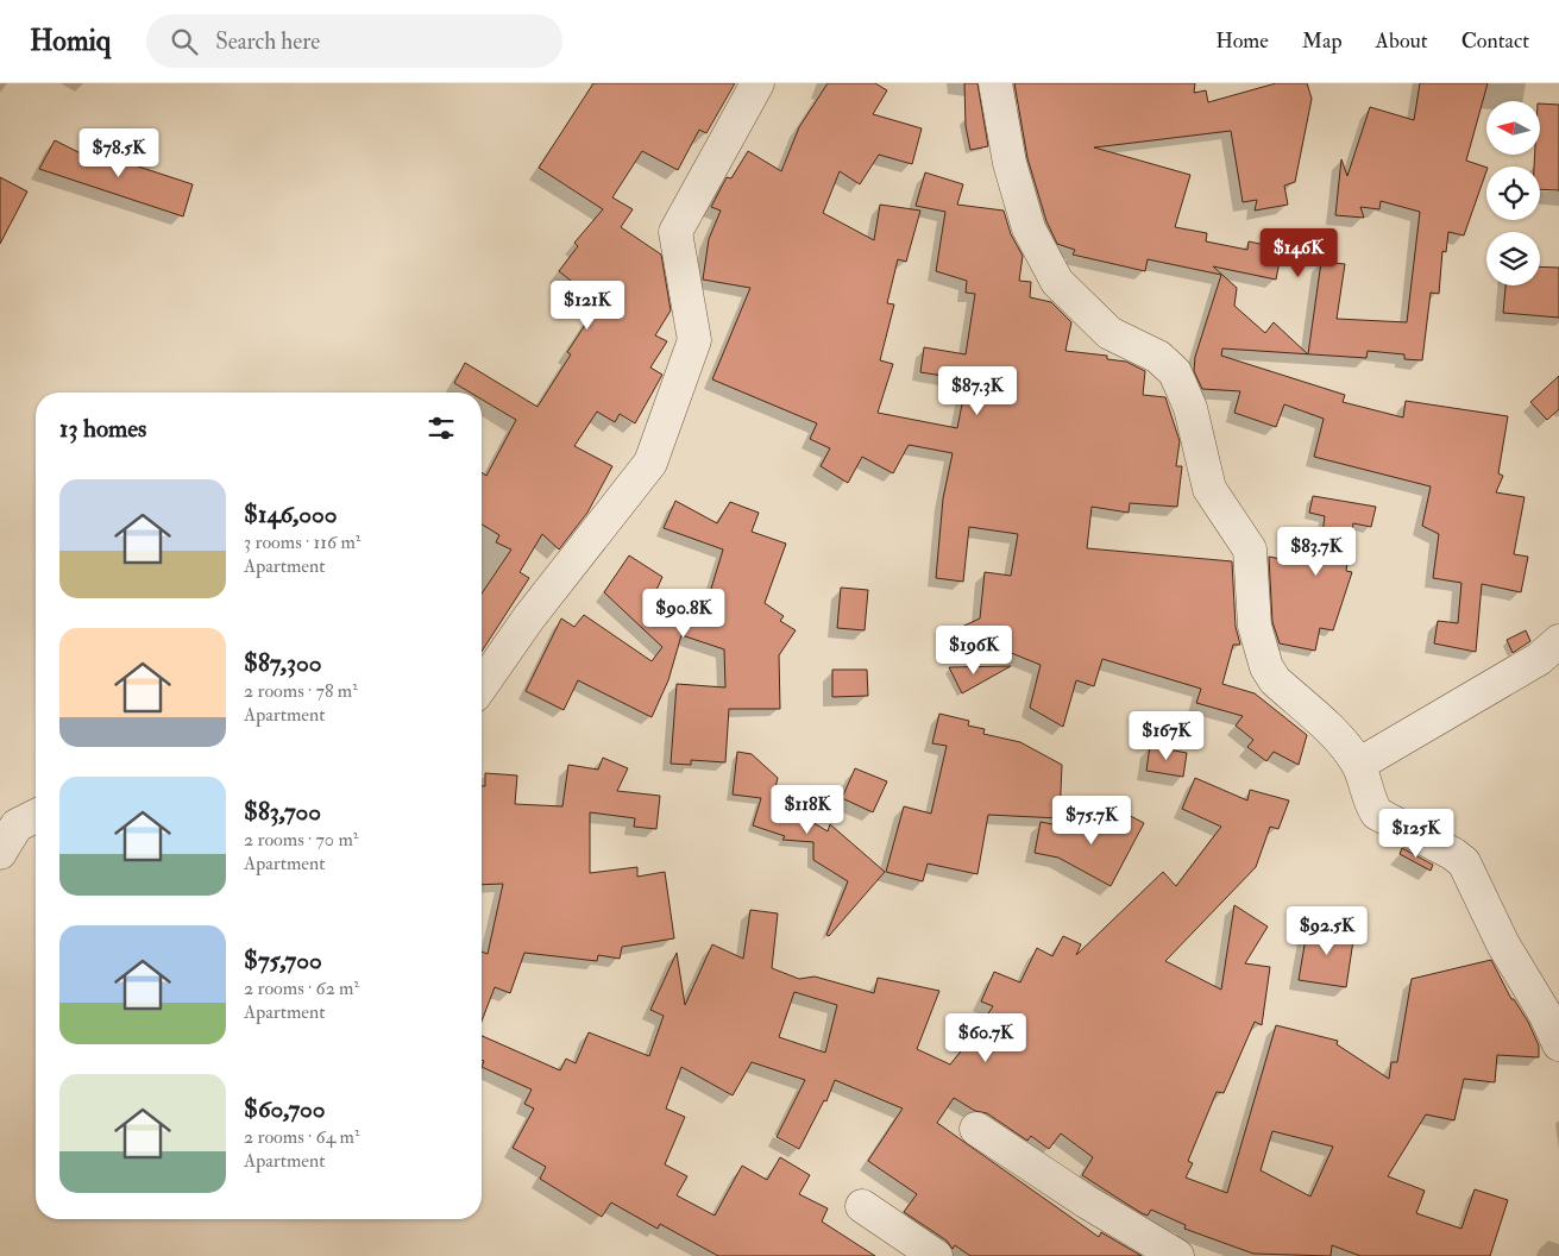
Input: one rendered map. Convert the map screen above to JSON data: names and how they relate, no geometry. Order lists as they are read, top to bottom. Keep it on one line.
{"north":"left","page":{"header":"Homiq","search":"Search here","nav":["Home","Map","About","Contact"],"price":["$78.5K","$146K","$121K","$87.3K","$83.7K","$90.8K","$196K","$167K","$118K","$75.7K","$125K","$92.5K","$60.7K"],"heading":"13 homes","list":[{"name":"$146,000","note":"3 rooms · 116 m² · Apartment"},{"name":"$87,300","note":"2 rooms · 78 m² · Apartment"},{"name":"$83,700","note":"2 rooms · 70 m² · Apartment"},{"name":"$75,700","note":"2 rooms · 62 m² · Apartment"},{"name":"$60,700","note":"2 rooms · 64 m² · Apartment"}]}}
